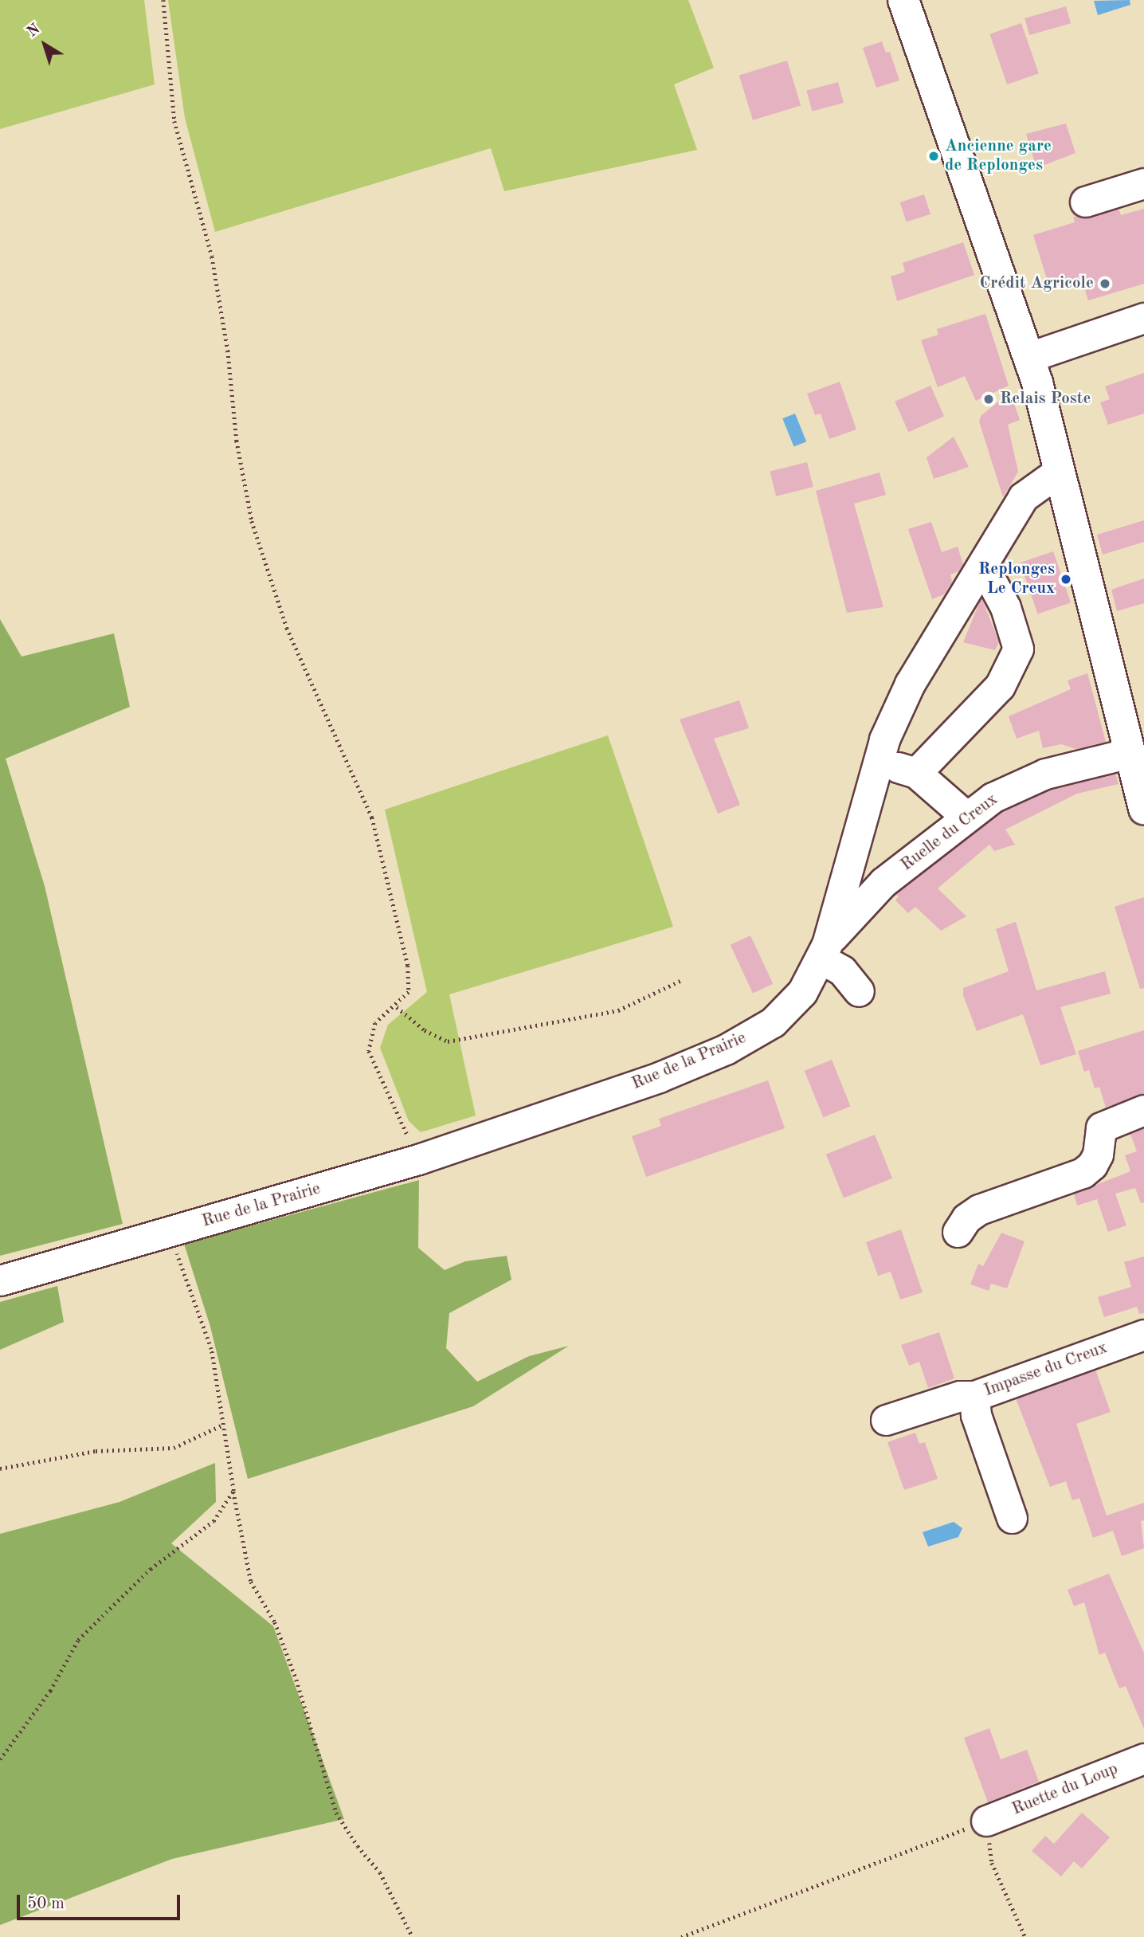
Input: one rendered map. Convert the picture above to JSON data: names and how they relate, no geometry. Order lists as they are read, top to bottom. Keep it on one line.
{"streets":{"street":["Ruelle du Creux","Rue de la Prairie","Impasse du Creux","Ruette du Loup"]},"crossings":[["Ruelle du Creux","Rue de la Prairie"]],"places":["Ancienne gare de Replonges","Crédit Agricole","Relais Poste","Replonges Le Creux"],"scale_bar":"50 m","north":"top left"}
